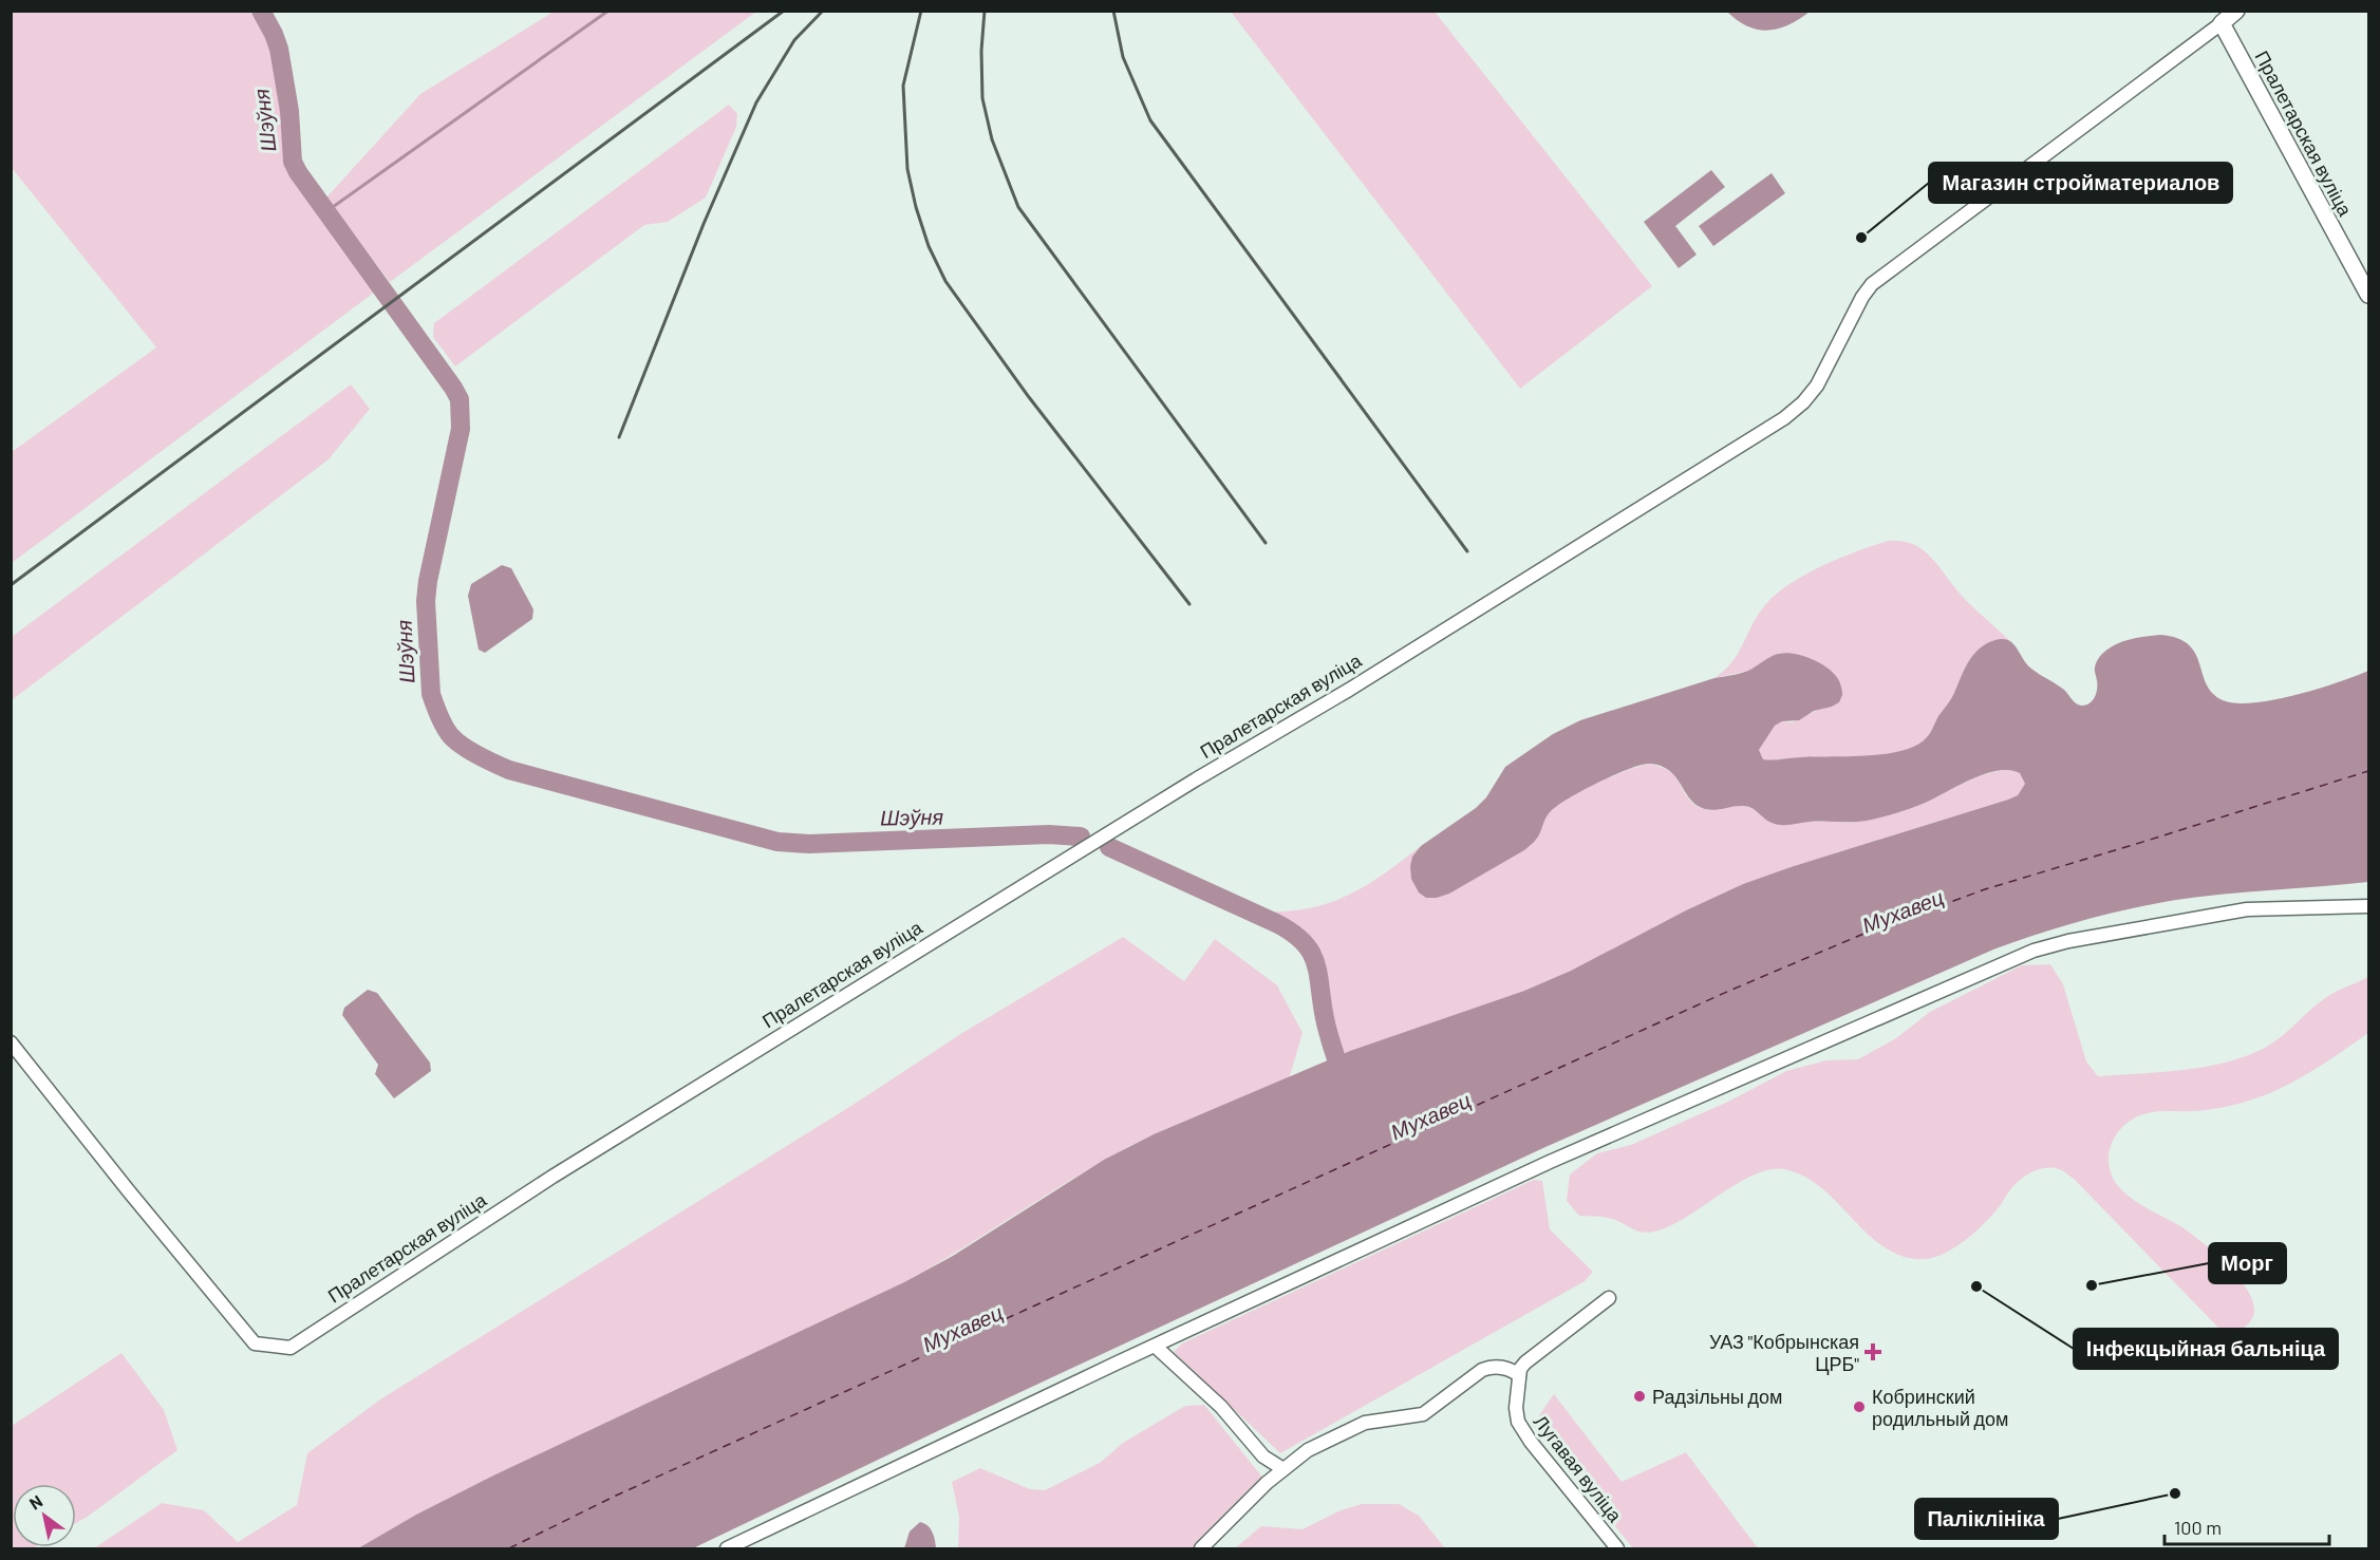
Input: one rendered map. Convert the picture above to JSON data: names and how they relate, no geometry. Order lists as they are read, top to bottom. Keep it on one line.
{"streets":{"main road":["Пралетарская вуліца"],"street":["Лугавая вуліца"]},"water":["Шэўня","Мухавец"],"places":{"other":["Магазин стройматериалов","Морг","Інфекцыйная бальніца","Радзільны дом","Кобринский родильный дом","Паліклініка"],"health":["УАЗ \"Кобрынская ЦРБ\""]},"scale_bar":"100 m","north":"top left"}
